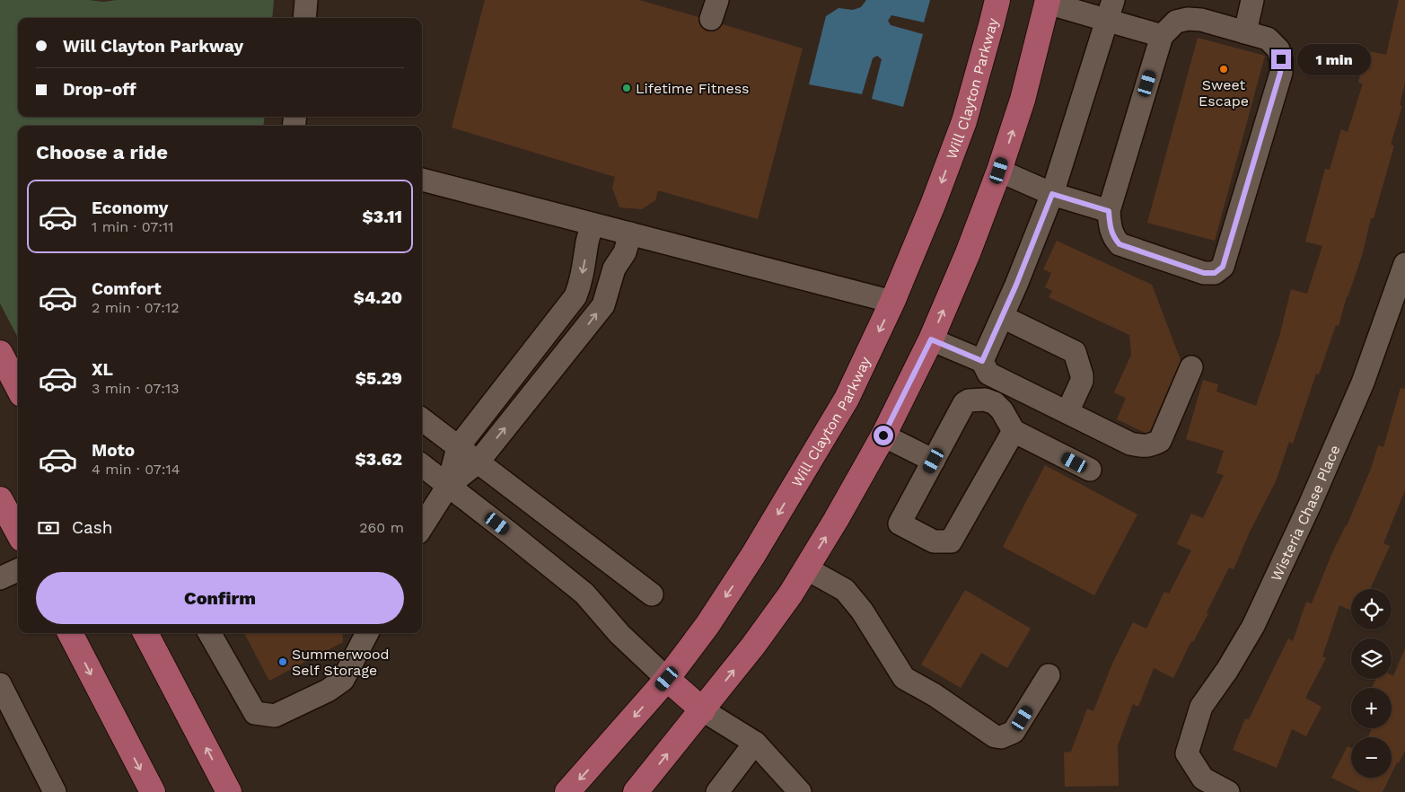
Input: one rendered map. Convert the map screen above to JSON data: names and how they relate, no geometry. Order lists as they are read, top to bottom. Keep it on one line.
{"streets":{"main road":["Will Clayton Parkway"],"street":["Wisteria Chase Place"]},"places":["Sweet Escape","Lifetime Fitness","Summerwood Self Storage"],"page":{"banner":["Will Clayton Parkway","Drop-off"],"bubble":"1 min","heading":"Choose a ride","list":[{"name":"Economy","note":"1 min · 07:11","value":"$3.11"},{"name":"Comfort","note":"2 min · 07:12","value":"$4.20"},{"name":"XL","note":"3 min · 07:13","value":"$5.29"},{"name":"Moto","note":"4 min · 07:14","value":"$3.62"}],"pay":["Cash","260 m"],"buttons":"Confirm","map_buttons":["+","−"]}}
